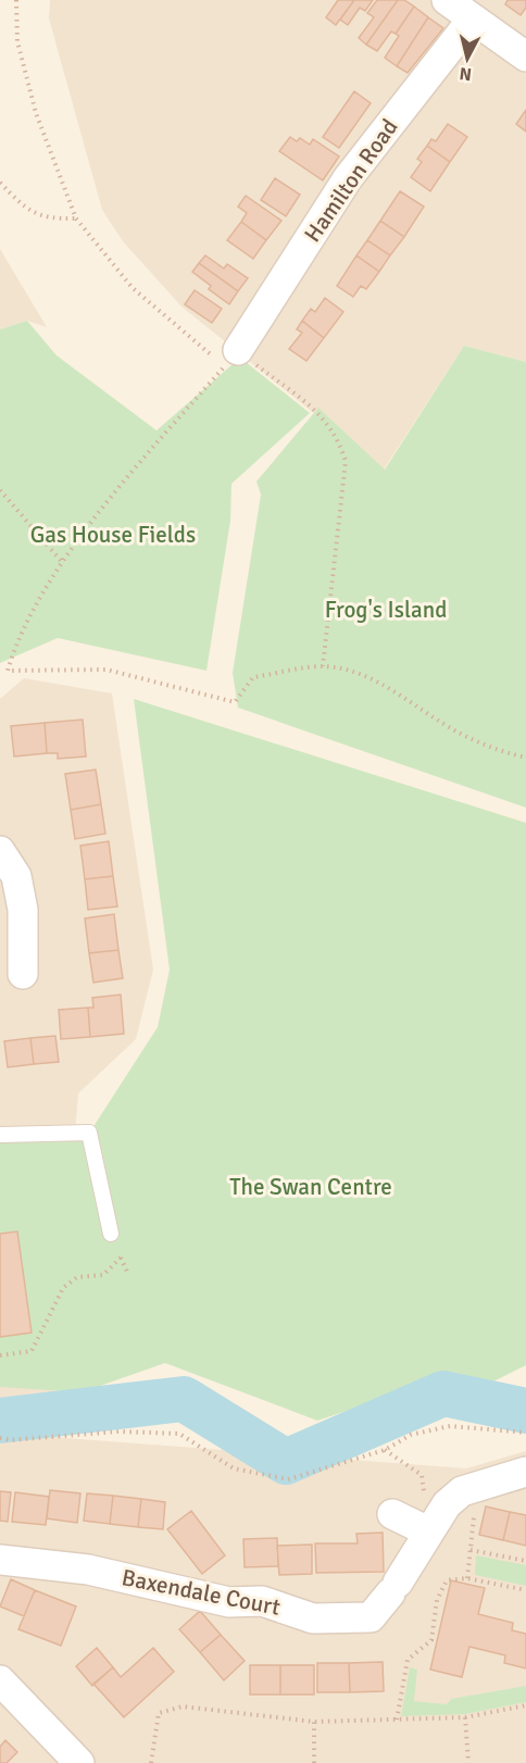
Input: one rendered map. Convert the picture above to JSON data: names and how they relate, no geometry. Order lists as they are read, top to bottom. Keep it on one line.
{"streets":{"street":["Hamilton Road","Baxendale Court"]},"parks":["Gas House Fields","Frog's Island","The Swan Centre"],"north":"bottom"}
